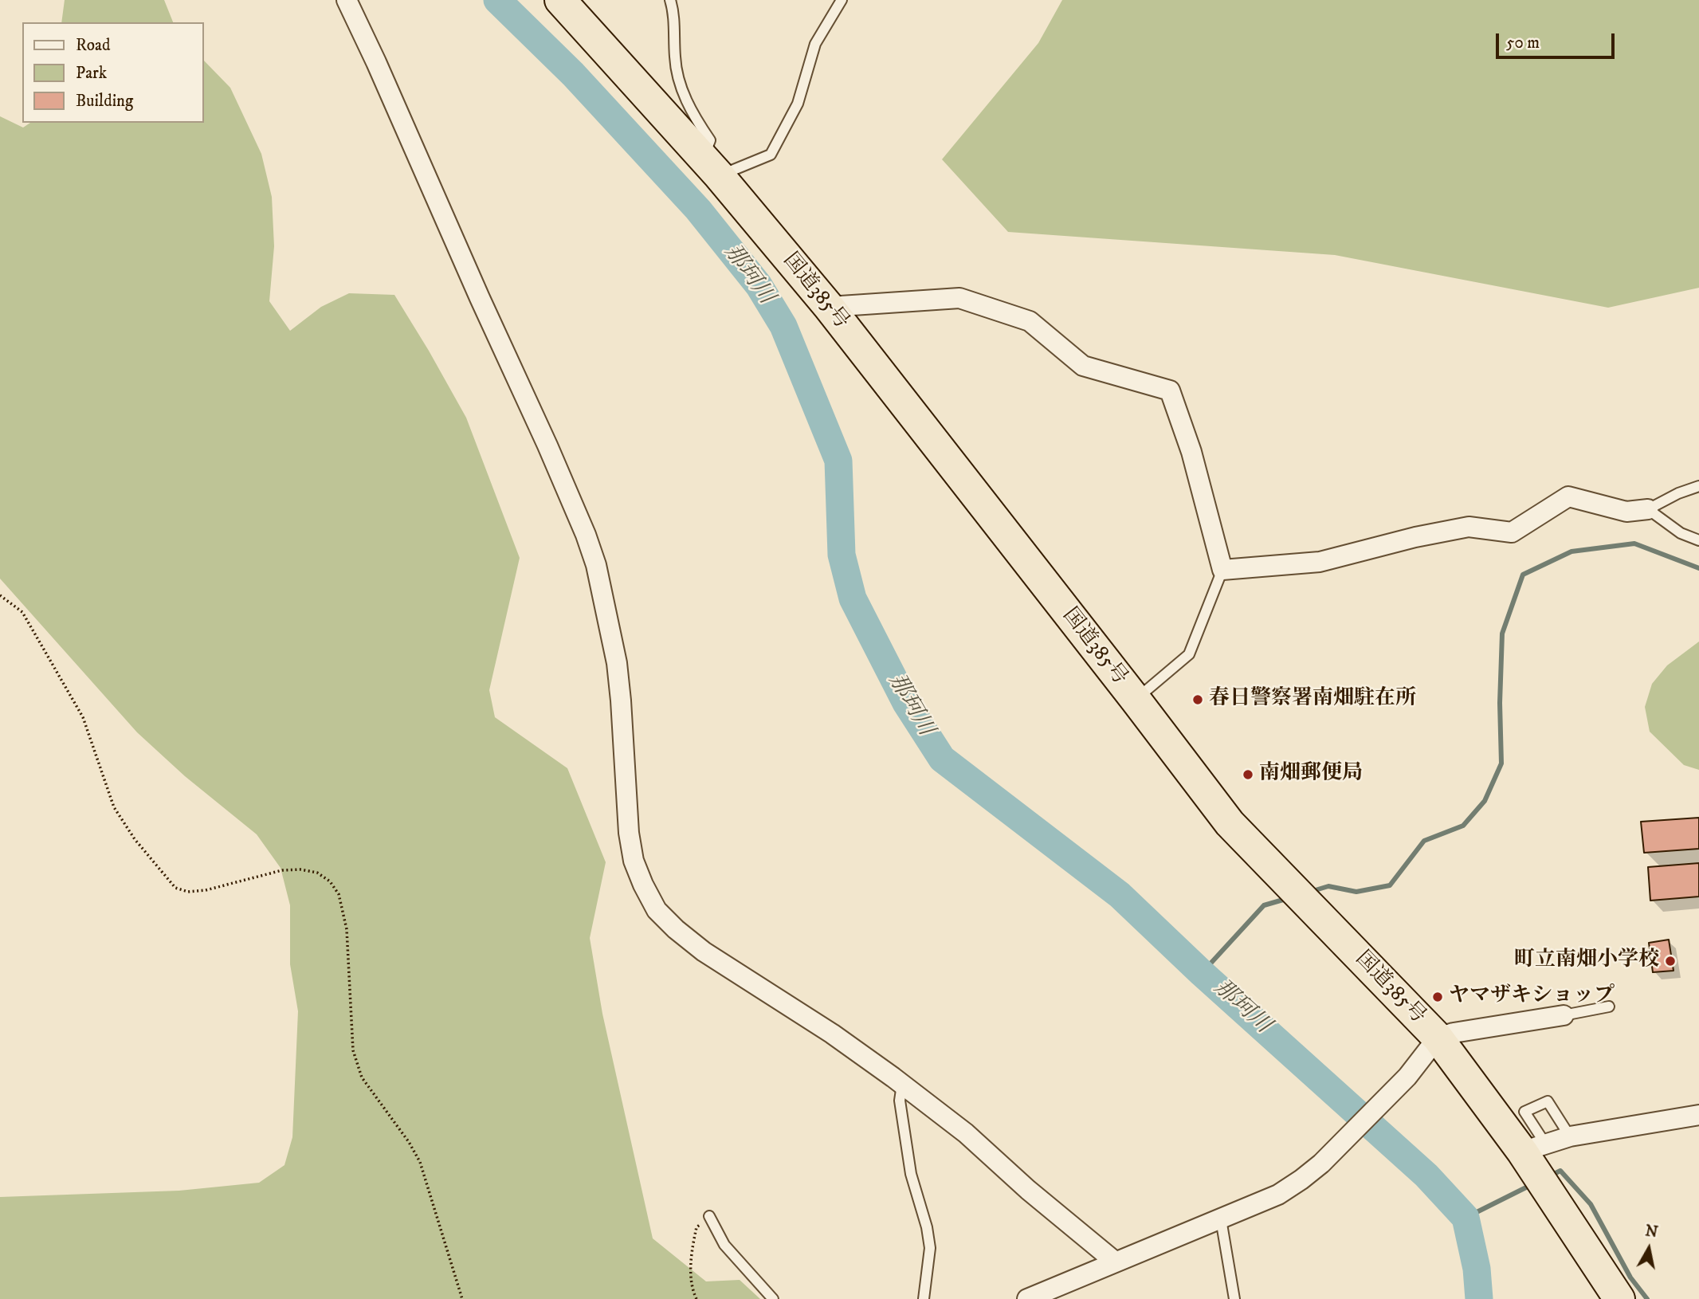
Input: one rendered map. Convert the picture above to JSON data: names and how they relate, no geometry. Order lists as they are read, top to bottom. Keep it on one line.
{"streets":{"highway":["国道385号"]},"water":["那珂川"],"places":["春日警察署南畑駐在所","南畑郵便局","町立南畑小学校","ヤマザキショップ"],"legend":["Road","Park","Building"],"scale_bar":"50 m","north":"top"}
